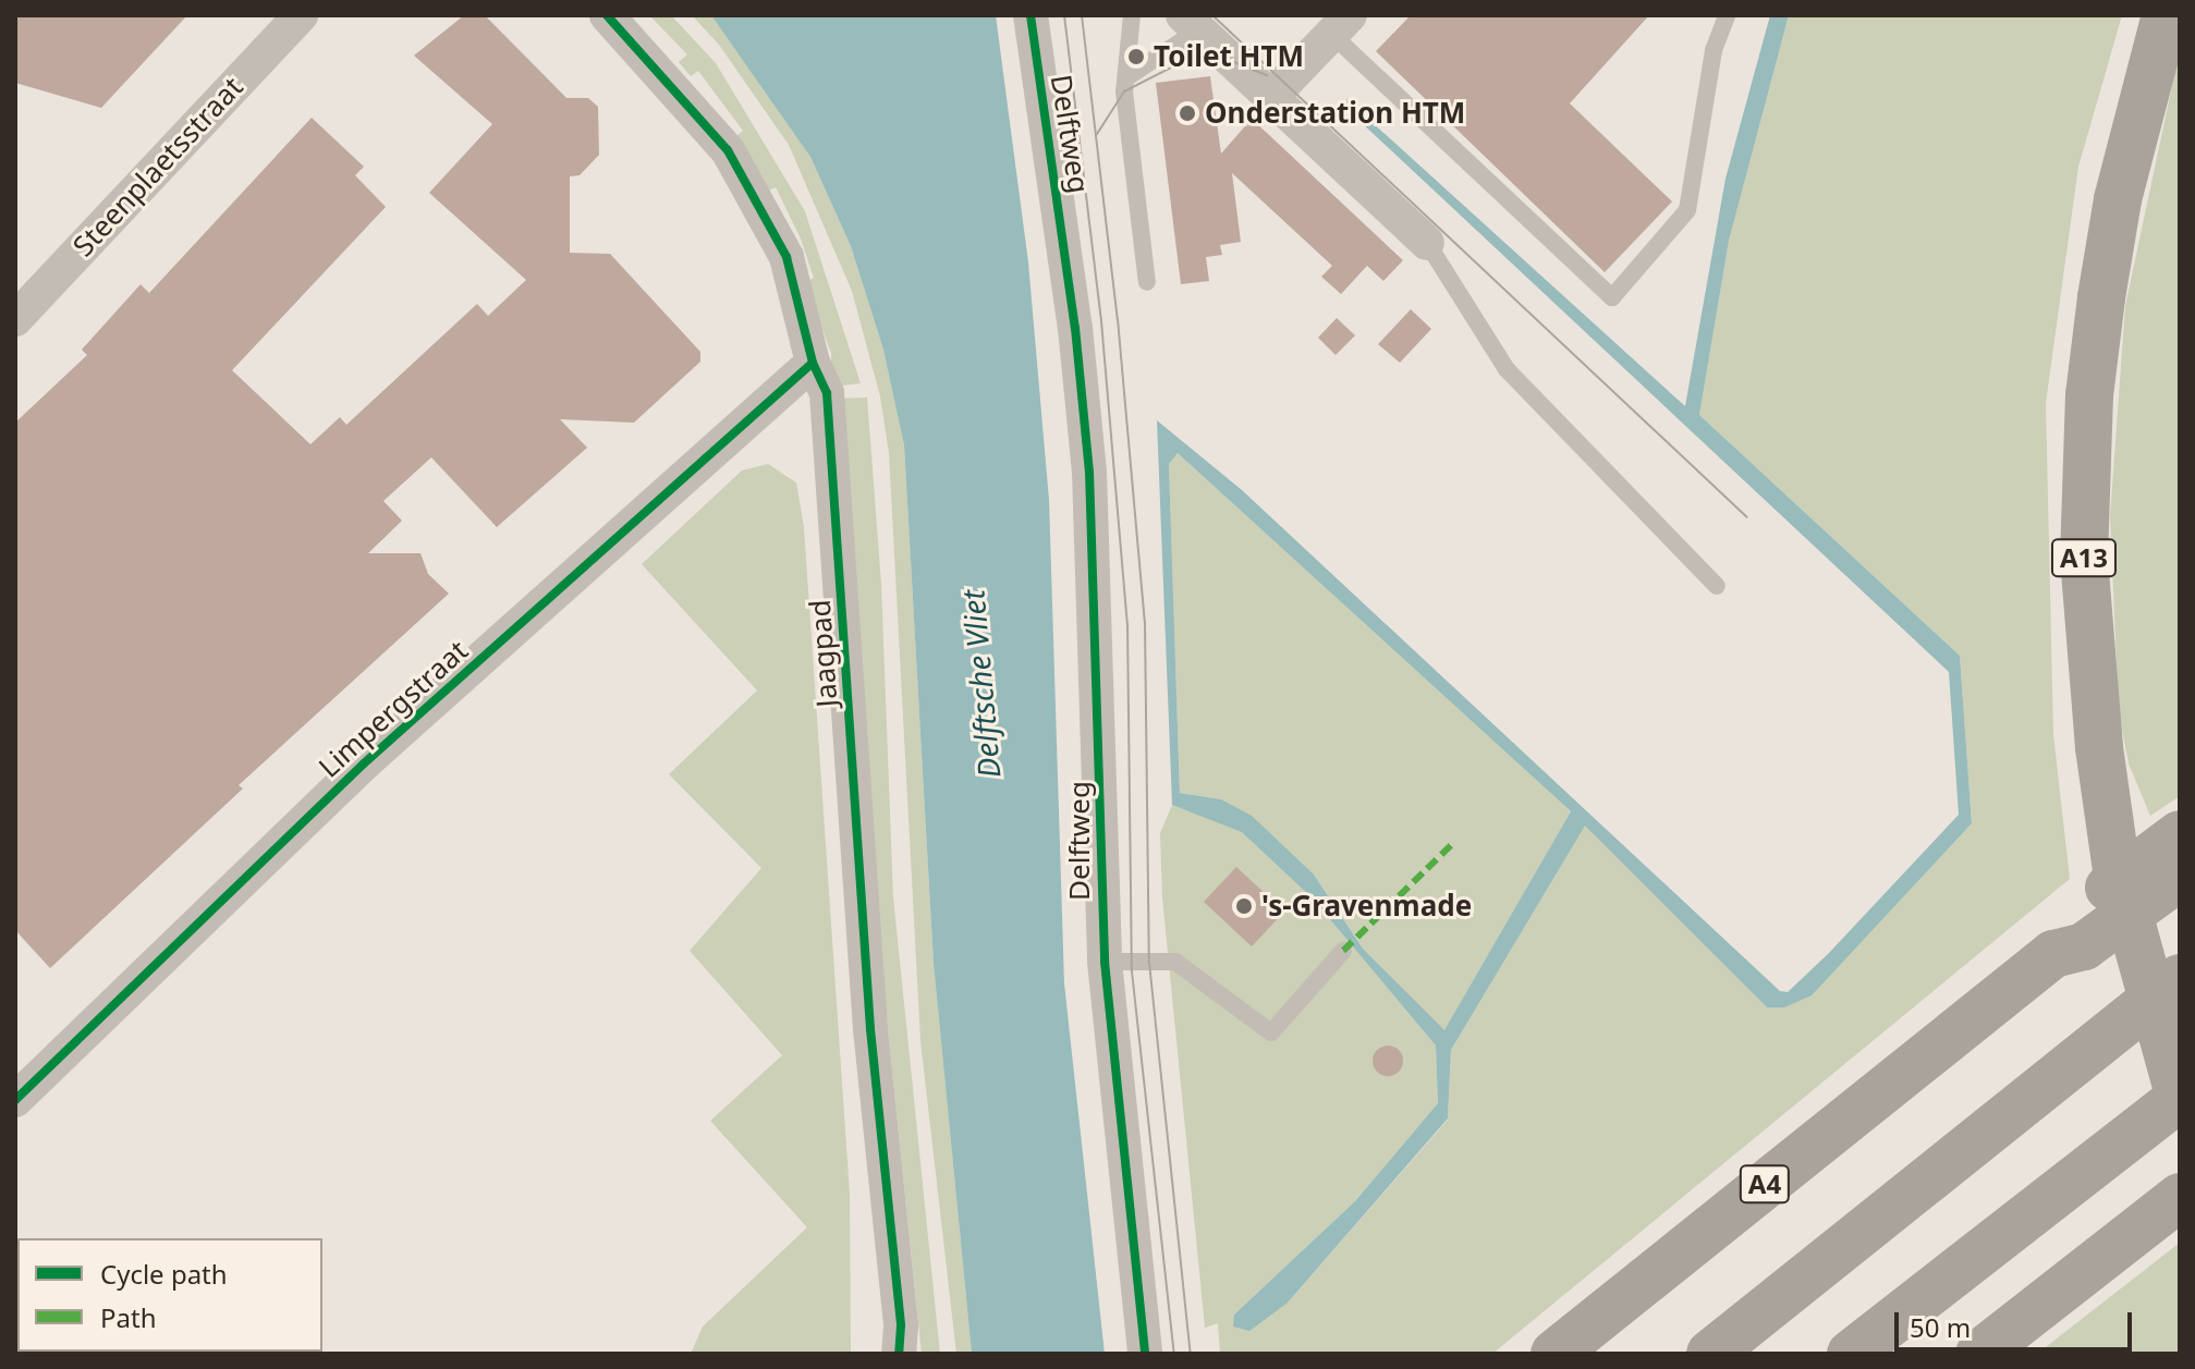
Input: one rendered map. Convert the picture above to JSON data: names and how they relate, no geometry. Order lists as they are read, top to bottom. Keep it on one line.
{"streets":{"highway":["A13","A4"],"street":["Delftweg","Steenplaetsstraat","Jaagpad","Limpergstraat"]},"crossings":[["Jaagpad","Limpergstraat"]],"water":["Delftsche Vliet"],"places":["Toilet HTM","Onderstation HTM","'s-Gravenmade"],"legend":["Cycle path","Path"],"scale_bar":"50 m"}
